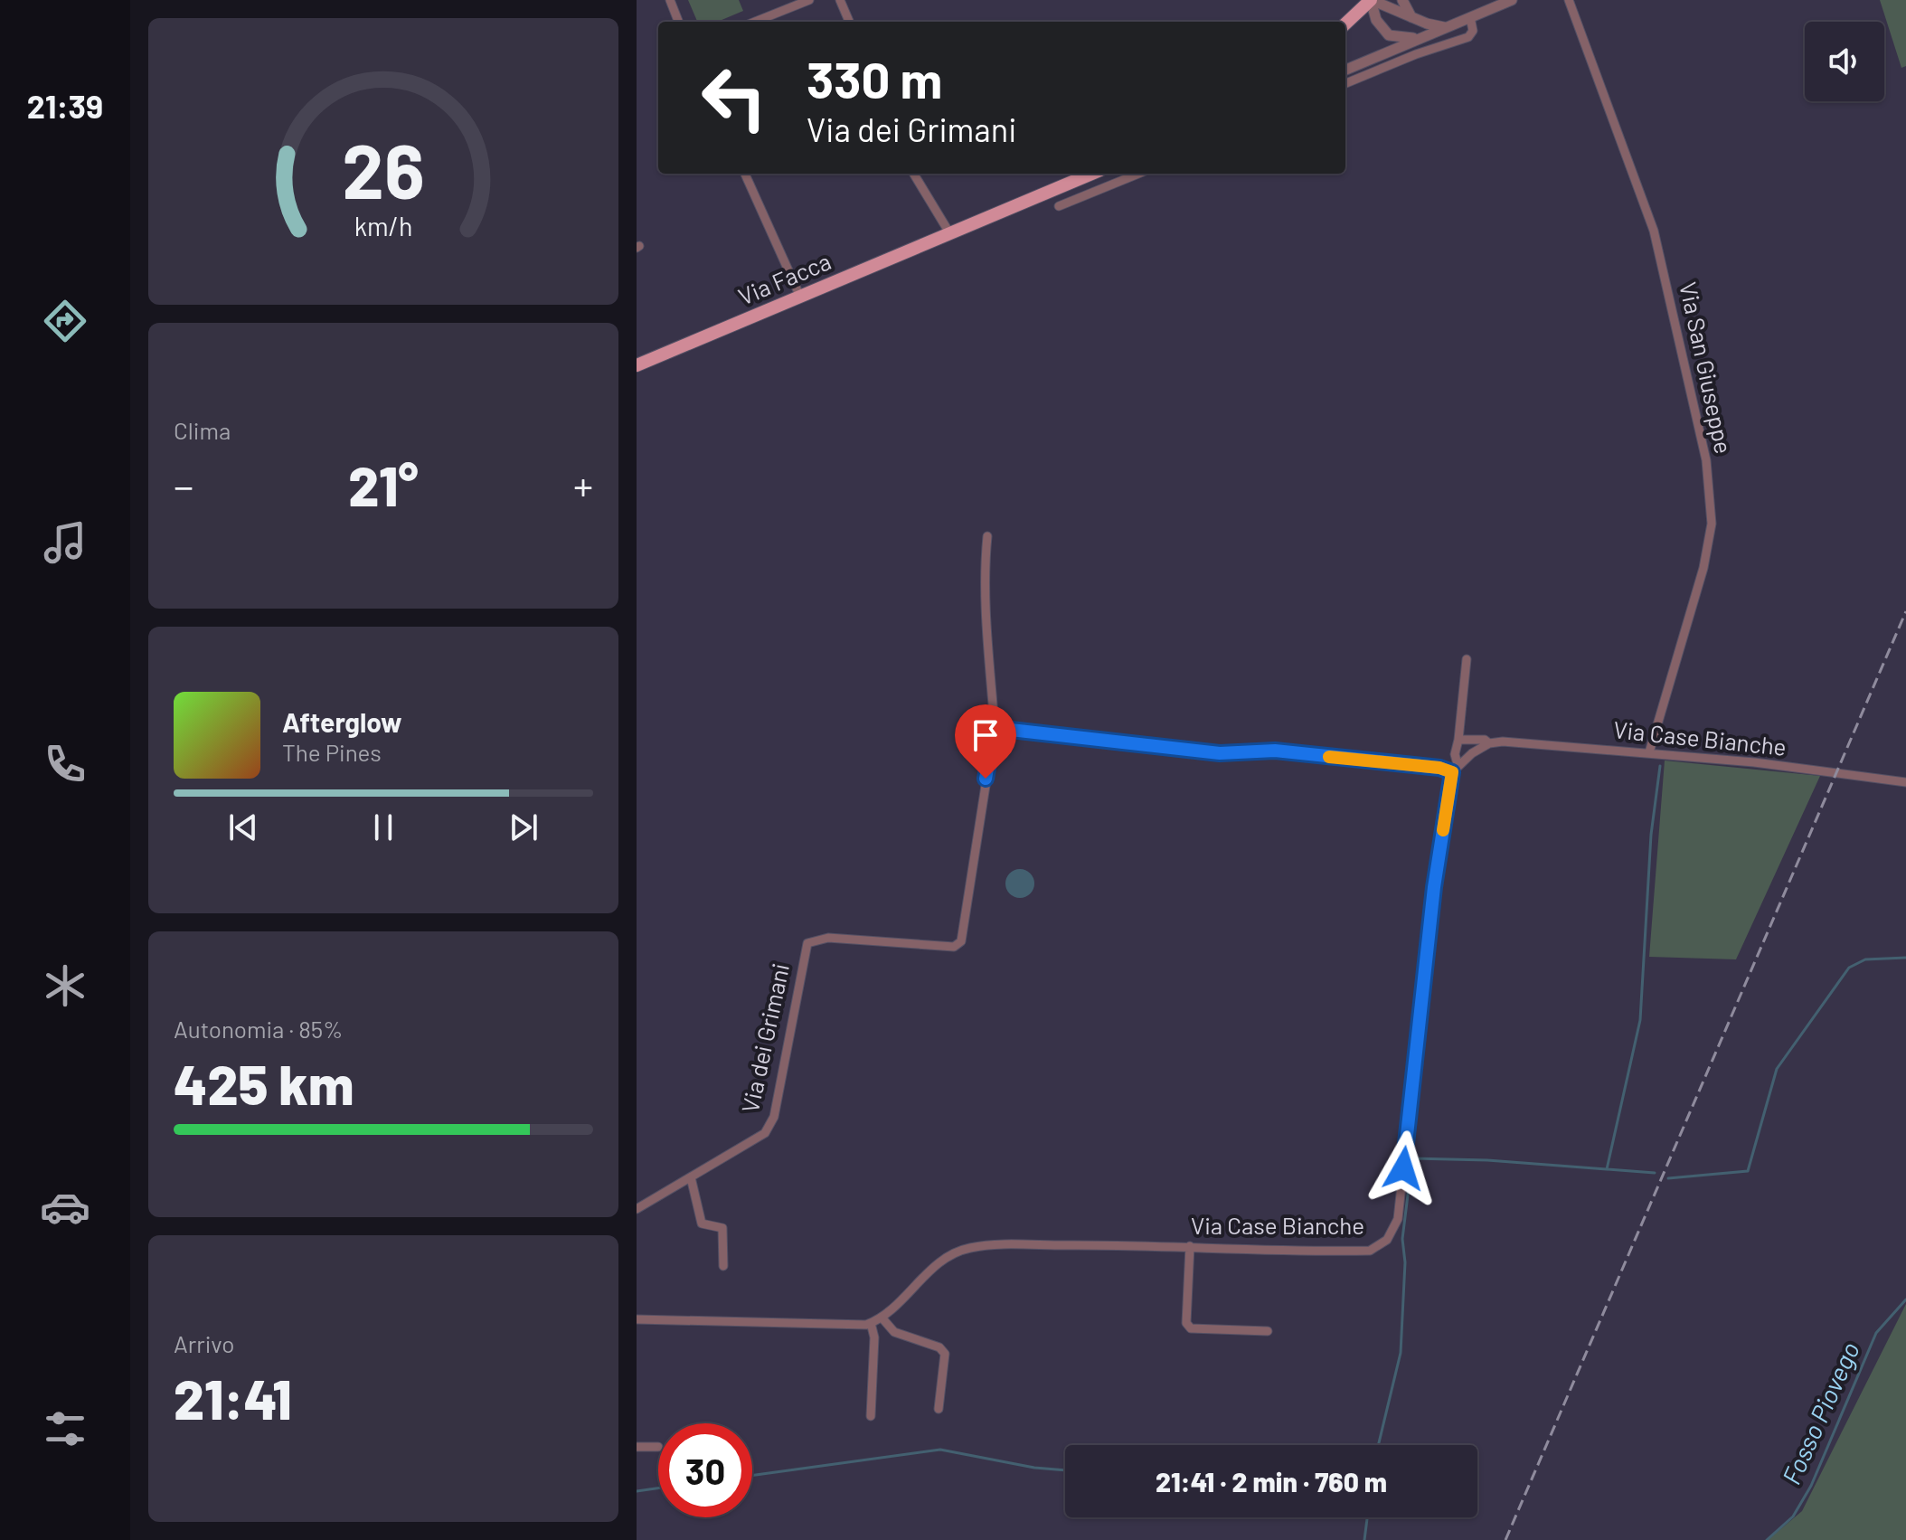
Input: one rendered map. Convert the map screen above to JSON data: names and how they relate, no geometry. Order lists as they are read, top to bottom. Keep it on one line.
{"streets":{"main road":["Via Facca"],"street":["Via San Giuseppe","Via Case Bianche","Via dei Grimani"]},"crossings":[["Via San Giuseppe","Via Case Bianche"]],"water":["Fosso Piovego"],"page":{"tabs":"21:39","turn":["330 m","Via dei Grimani"],"tile":["Clima",["Autonomia · 85%","425 km"],["Arrivo","21:41"]],"heat":["−","21°","+"],"song":["Afterglow","The Pines"],"limit":"30","trip":"21:41 · 2 min · 760 m","gauge":["26","km/h"]}}
